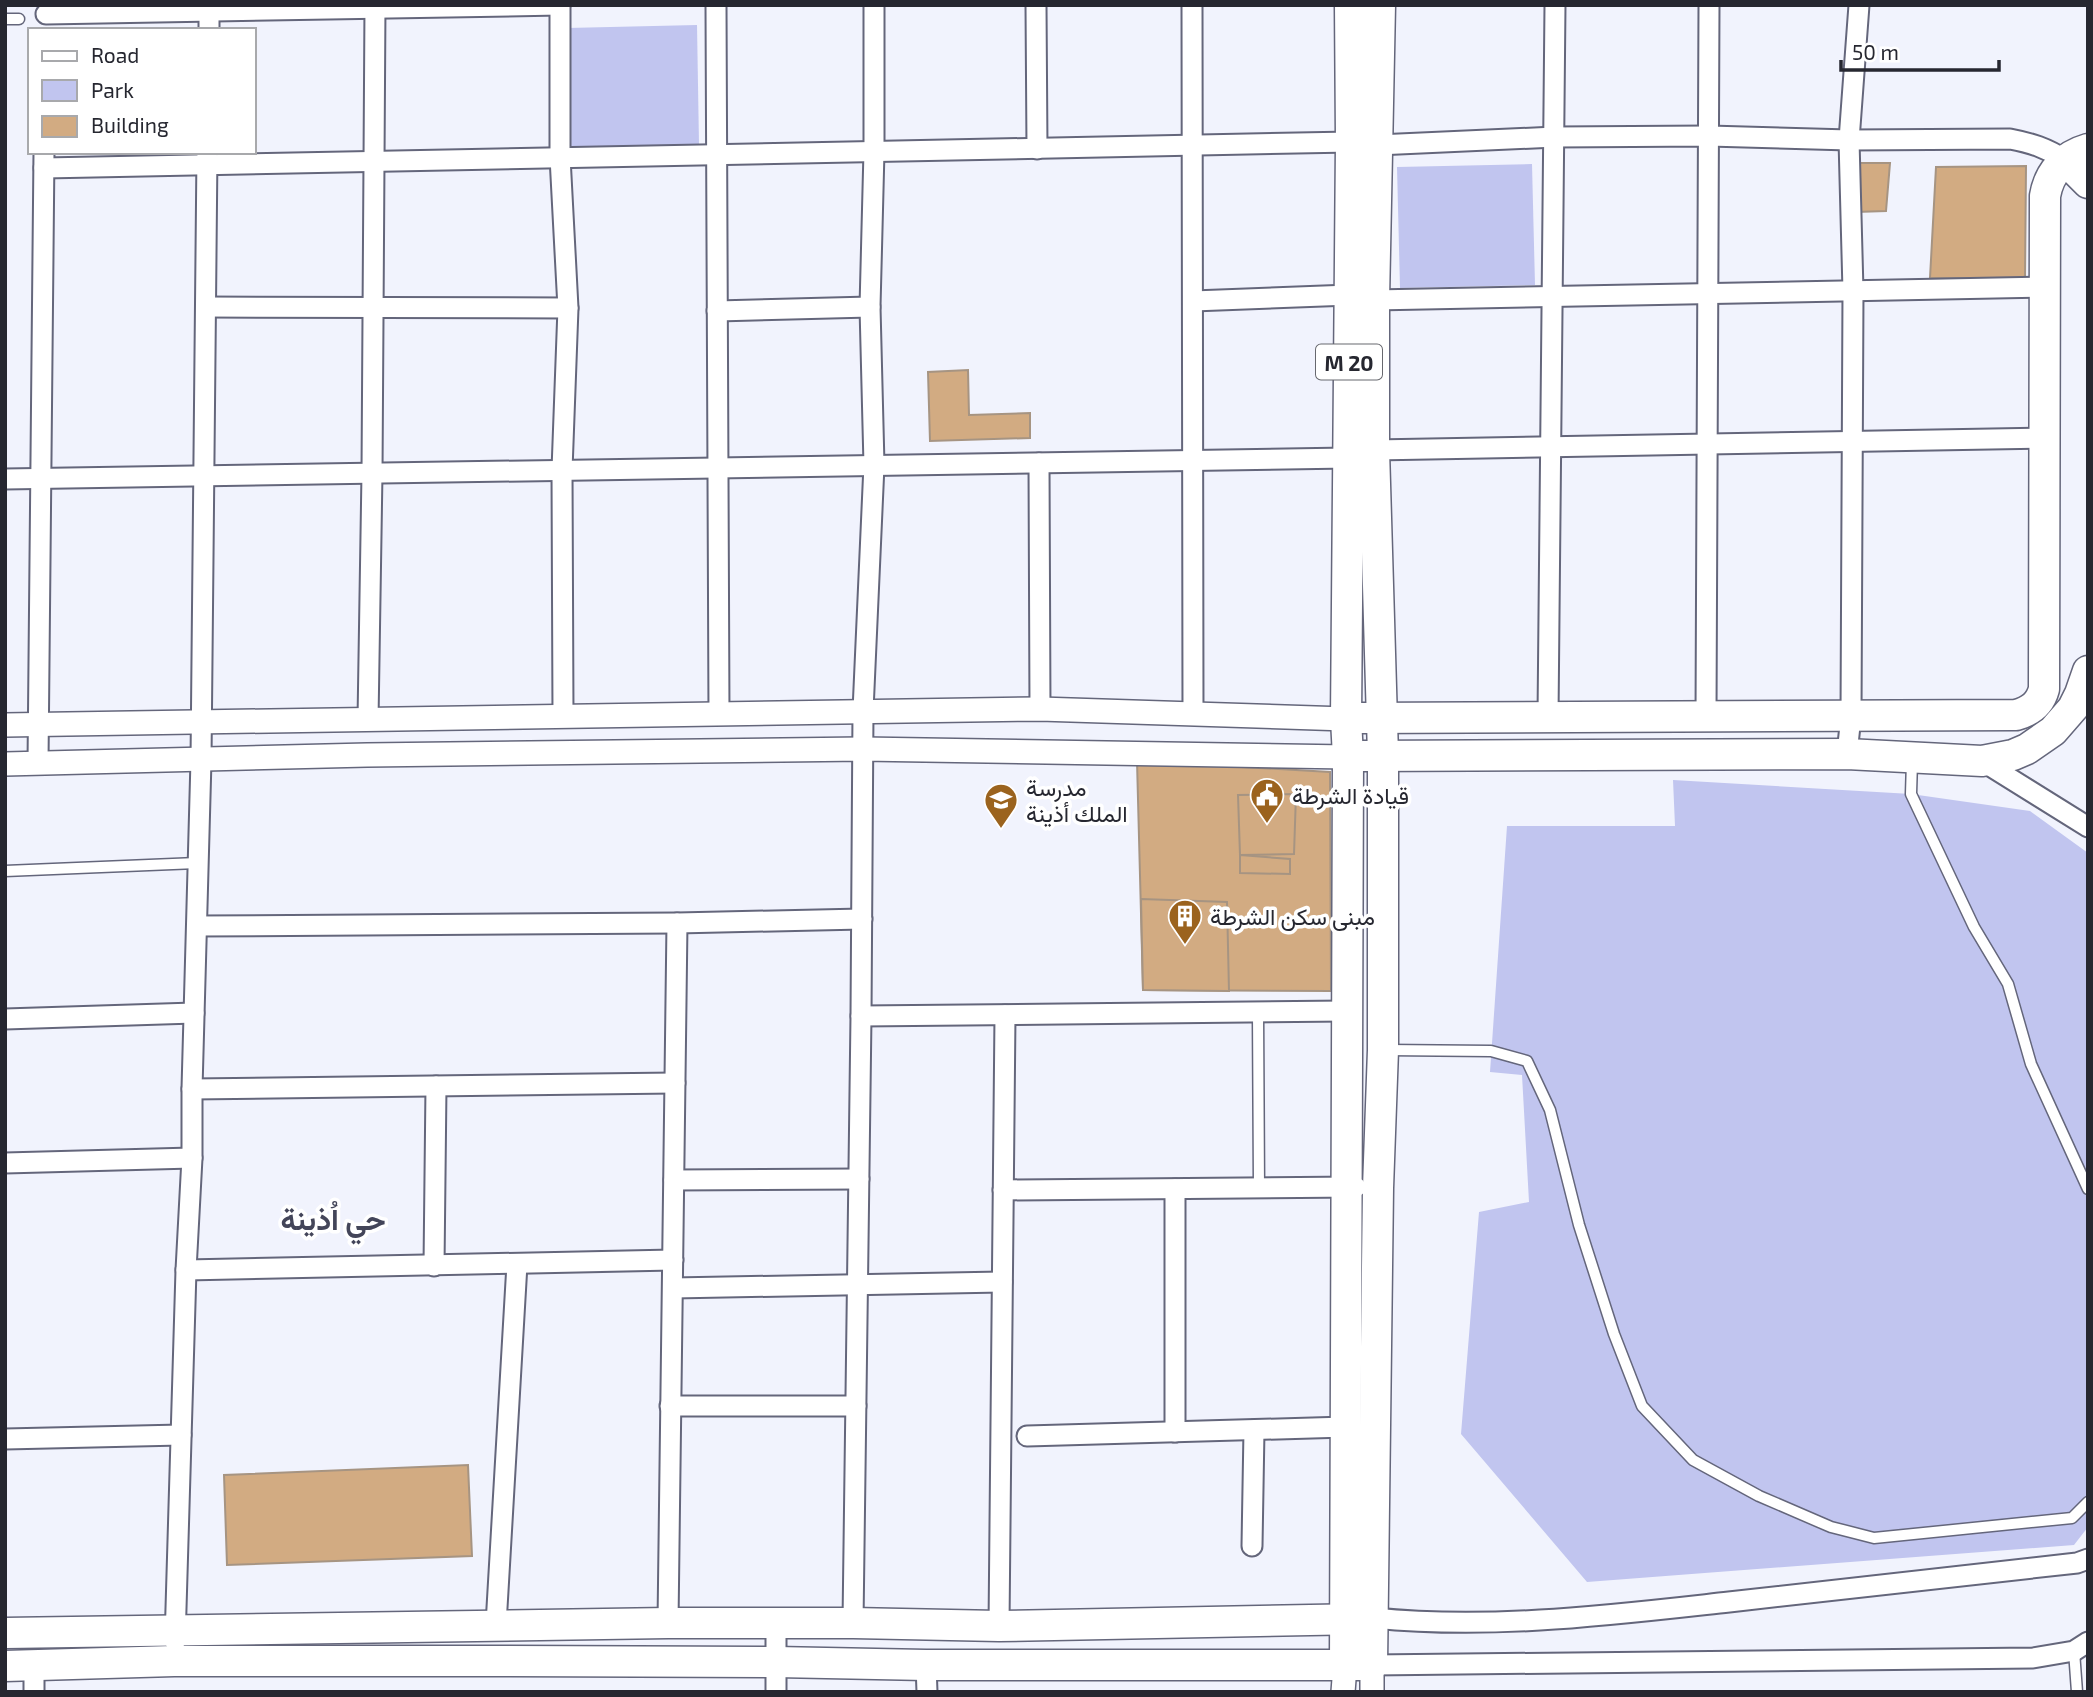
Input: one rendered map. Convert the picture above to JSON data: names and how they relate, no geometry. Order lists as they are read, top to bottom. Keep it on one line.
{"streets":{"main road":["M 20"]},"districts":["حي اُذينة"],"places":{"public building":["قيادة الشرطة"],"school or university":["مدرسة الملك أذينة"],"building":["مبنى سكن الشرطة"]},"legend":["Road","Park","Building"],"scale_bar":"50 m"}
